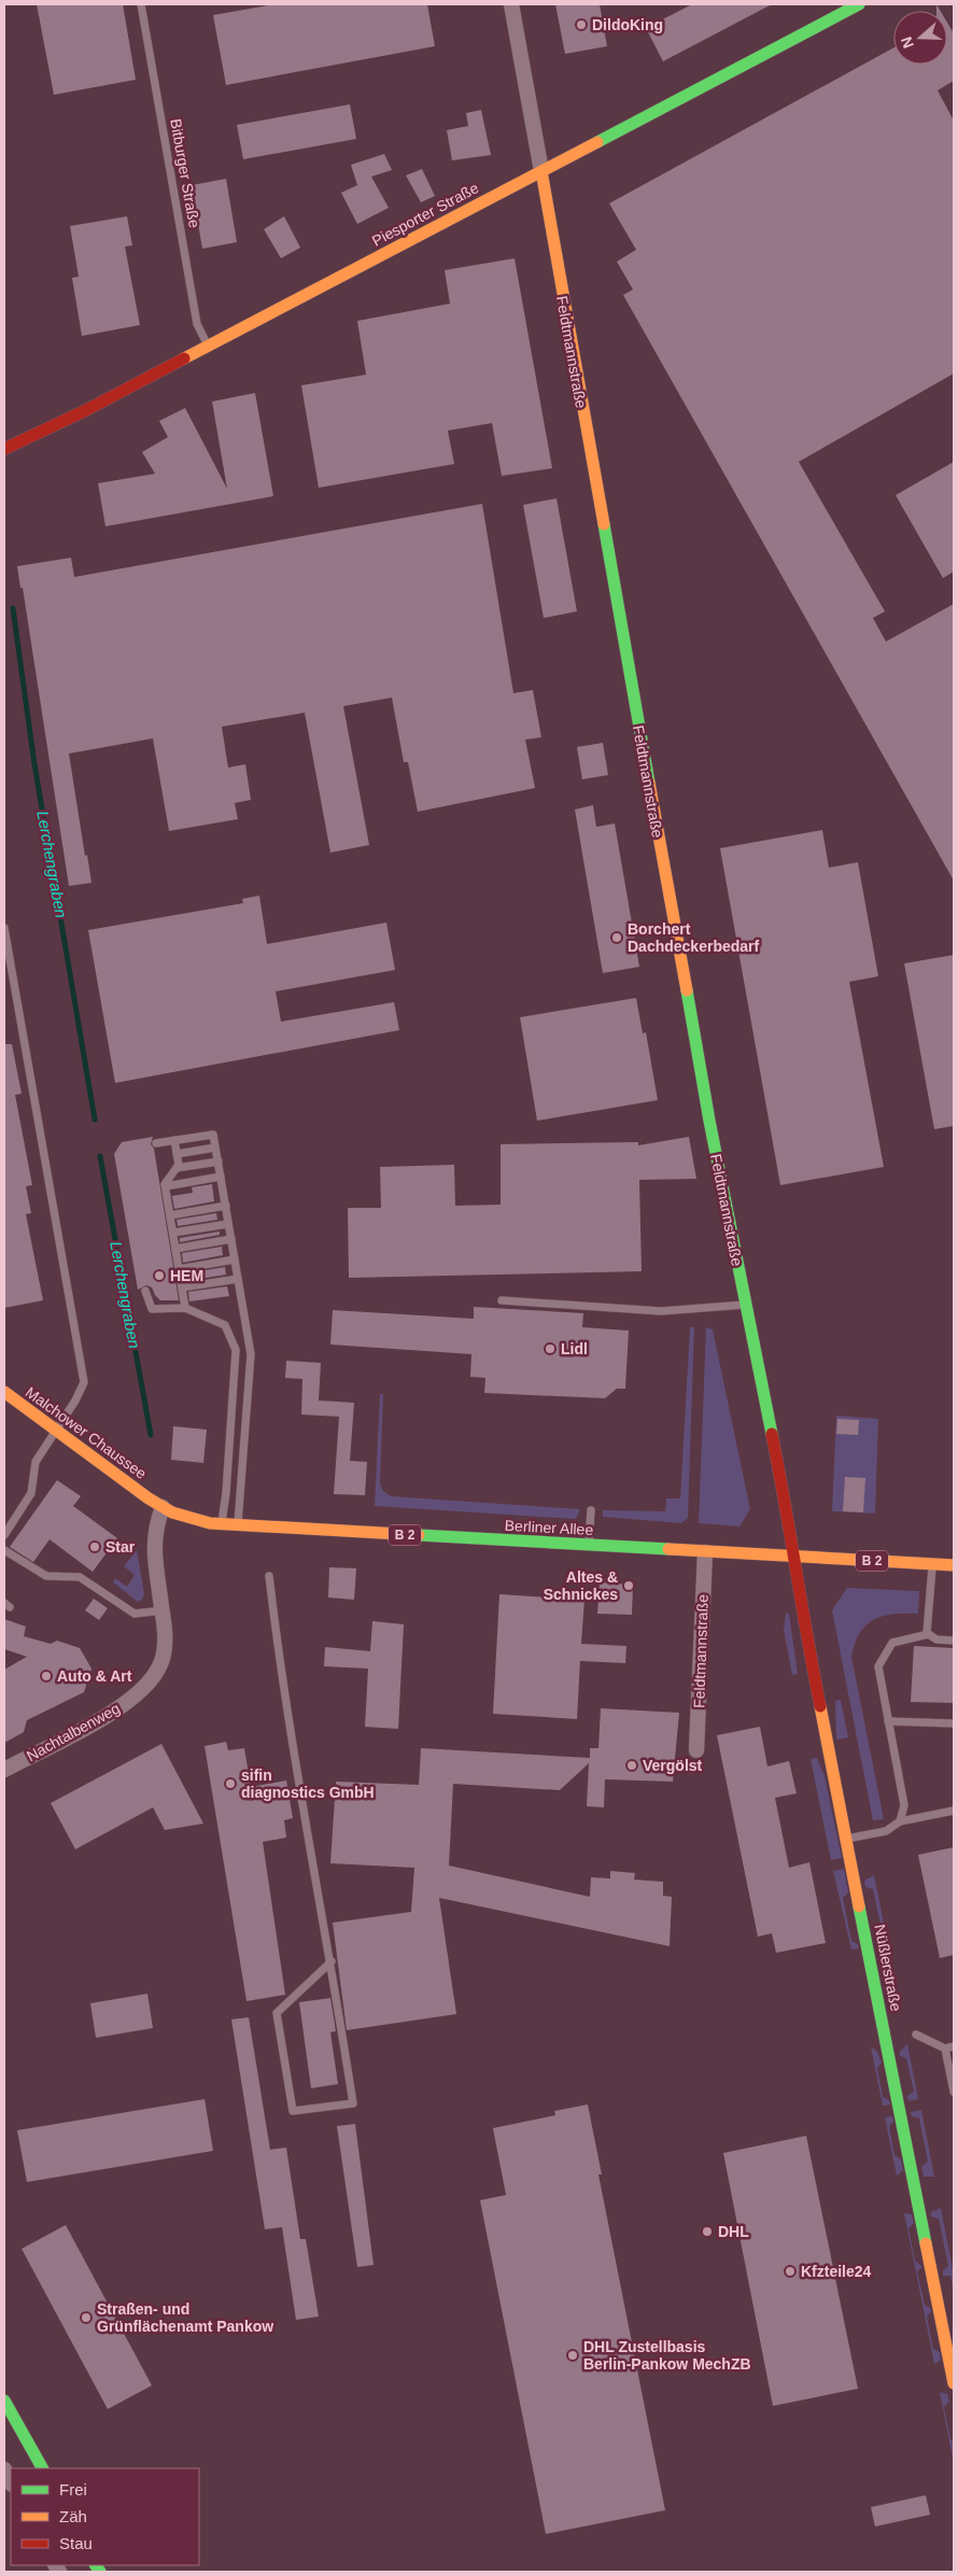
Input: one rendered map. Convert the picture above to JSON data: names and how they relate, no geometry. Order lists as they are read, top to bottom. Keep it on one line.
{"streets":{"street":["Piesporter Straße","Feldtmannstraße","Malchower Chaussee","Berliner Allee","B 2","Nachtalbenweg","Nüßlerstraße"],"lane":["Bitburger Straße"]},"crossings":[["Bitburger Straße","Piesporter Straße"],["Piesporter Straße","Feldtmannstraße"],["Feldtmannstraße","Berliner Allee"],["Feldtmannstraße","Nüßlerstraße"],["Malchower Chaussee","Berliner Allee"],["Berliner Allee","Nachtalbenweg"],["Berliner Allee","Nüßlerstraße"]],"water":["Lerchengraben"],"places":["DildoKing","Borchert Dachdeckerbedarf","HEM","Lidl","Star","Altes & Schnickes","Auto & Art","Vergölst","sifin diagnostics GmbH","DHL","Kfzteile24","Straßen- und Grünflächenamt Pankow","DHL Zustellbasis Berlin-Pankow MechZB"],"legend":["Frei","Zäh","Stau"],"north":"left"}
